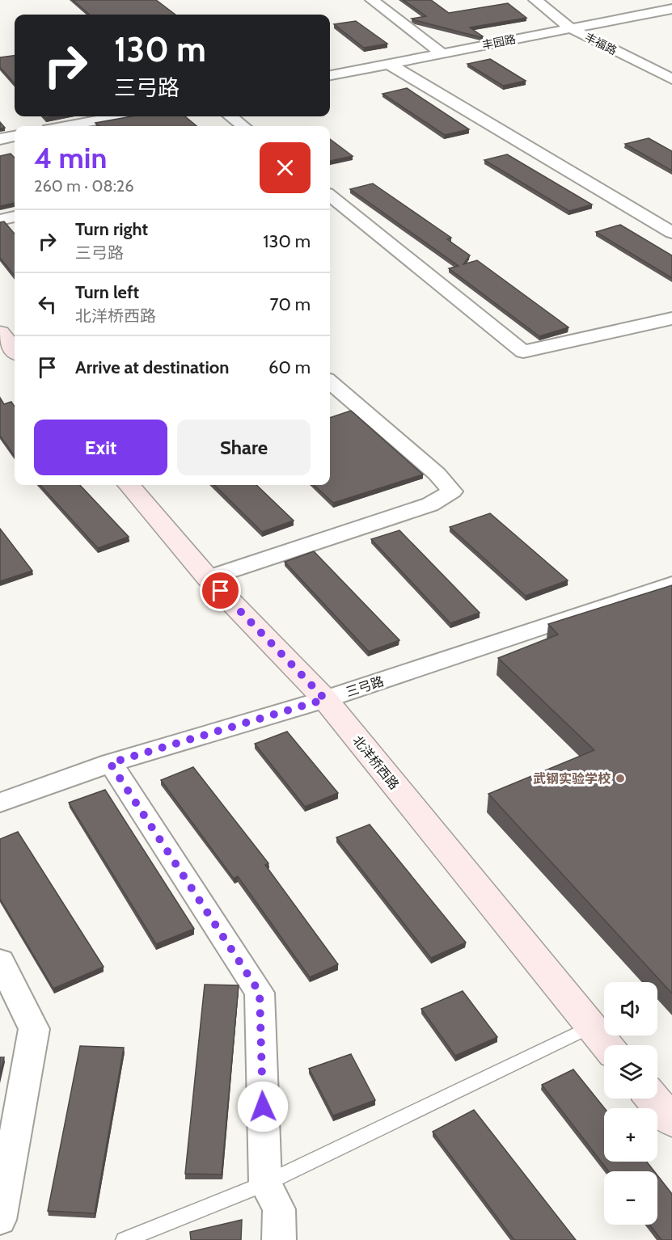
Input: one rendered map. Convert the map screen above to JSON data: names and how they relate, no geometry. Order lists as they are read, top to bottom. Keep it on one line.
{"streets":{"main road":["北洋桥西路"],"street":["丰园路","丰福路","三弓路"]},"crossings":[["丰园路","丰福路"],["三弓路","北洋桥西路"]],"places":["武钢实验学校"],"page":{"turn":["130 m","三弓路"],"heading":["4 min","260 m · 08:26"],"list":[{"name":"Turn right","note":"三弓路","value":"130 m"},{"name":"Turn left","note":"北洋桥西路","value":"70 m"},{"name":"Arrive at destination","value":"60 m"}],"buttons":["Exit","Share"],"map_buttons":["+","−"]}}
